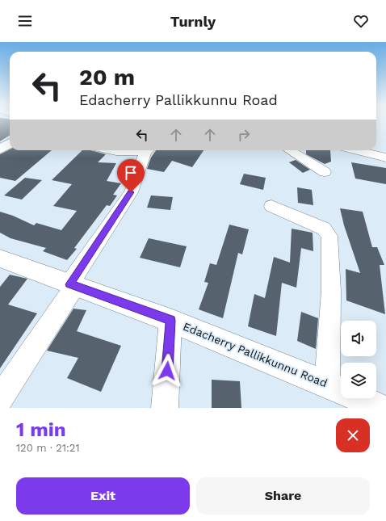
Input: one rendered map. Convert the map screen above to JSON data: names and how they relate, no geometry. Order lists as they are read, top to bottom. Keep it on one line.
{"streets":{"main road":["Edacherry Pallikkunnu Road"]},"page":{"header":"Turnly","turn":["20 m","Edacherry Pallikkunnu Road"],"heading":["1 min","120 m · 21:21"],"buttons":["Exit","Share"]}}
